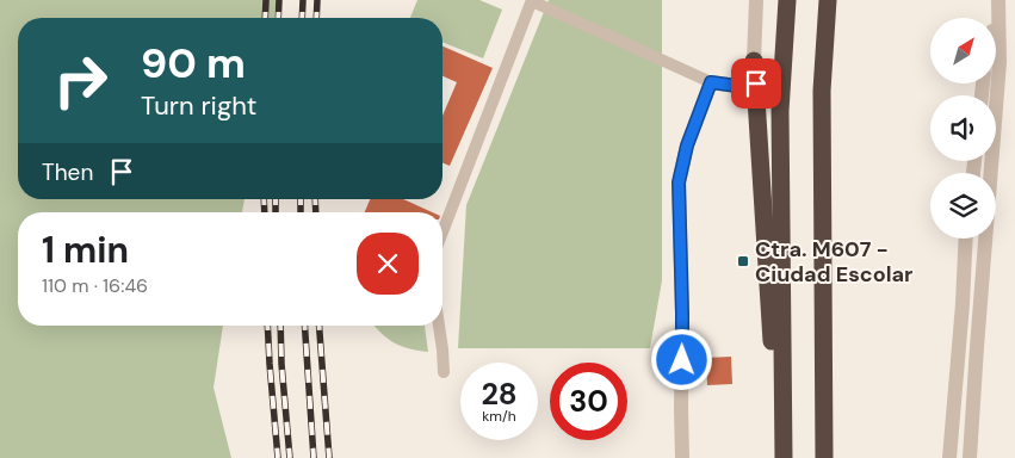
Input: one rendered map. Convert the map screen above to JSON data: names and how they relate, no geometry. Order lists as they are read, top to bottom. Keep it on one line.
{"places":{"transit":["Ctra. M607 - Ciudad Escolar"]},"north":"top right","page":{"turn":["90 m","Turn right"],"then":"Then","heading":["1 min","110 m · 16:46"],"speed":"28 km/h","limit":"30"}}
